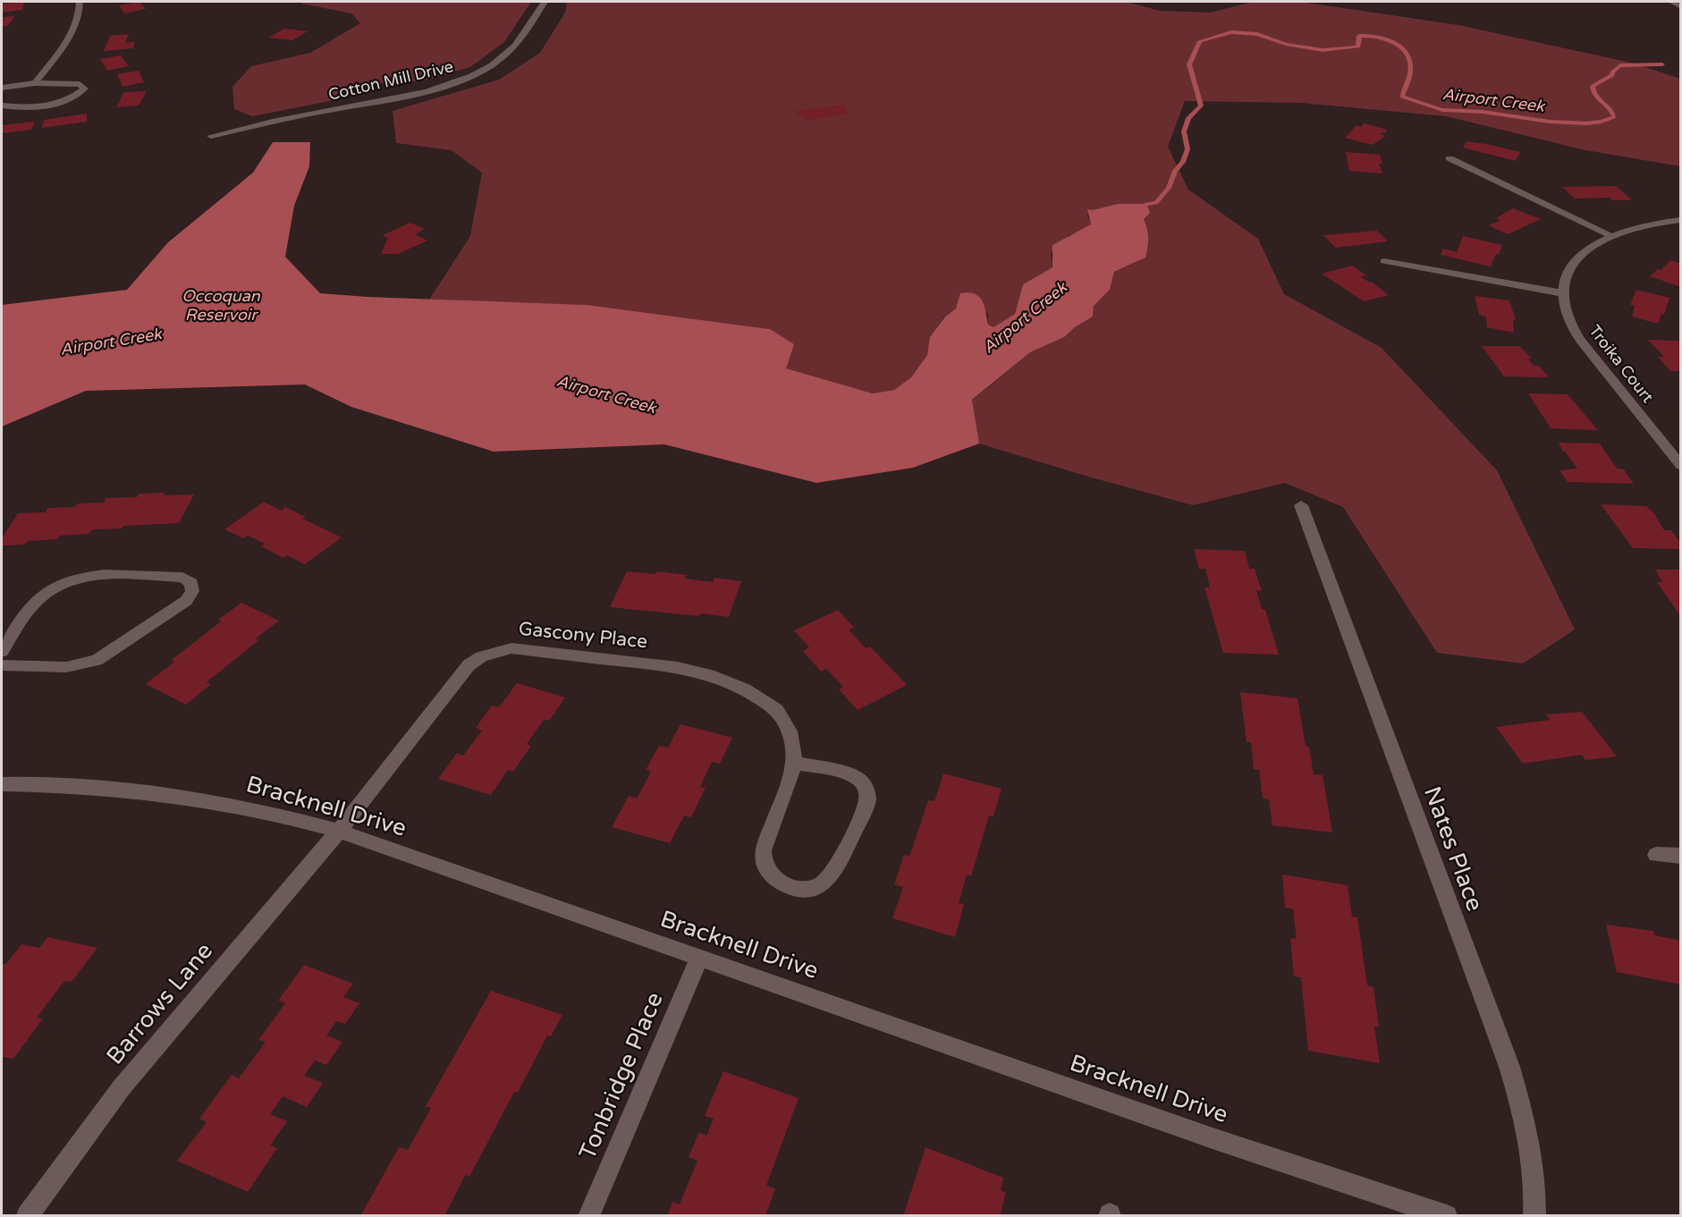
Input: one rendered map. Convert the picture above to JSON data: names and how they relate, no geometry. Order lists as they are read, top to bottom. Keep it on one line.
{"streets":{"street":["Cotton Mill Drive","Troika Court","Gascony Place","Bracknell Drive","Nates Place","Barrows Lane","Tonbridge Place"]},"crossings":[["Gascony Place","Bracknell Drive"],["Gascony Place","Barrows Lane"],["Bracknell Drive","Barrows Lane"],["Bracknell Drive","Tonbridge Place"]],"water":["Airport Creek","Occoquan Reservoir"]}
